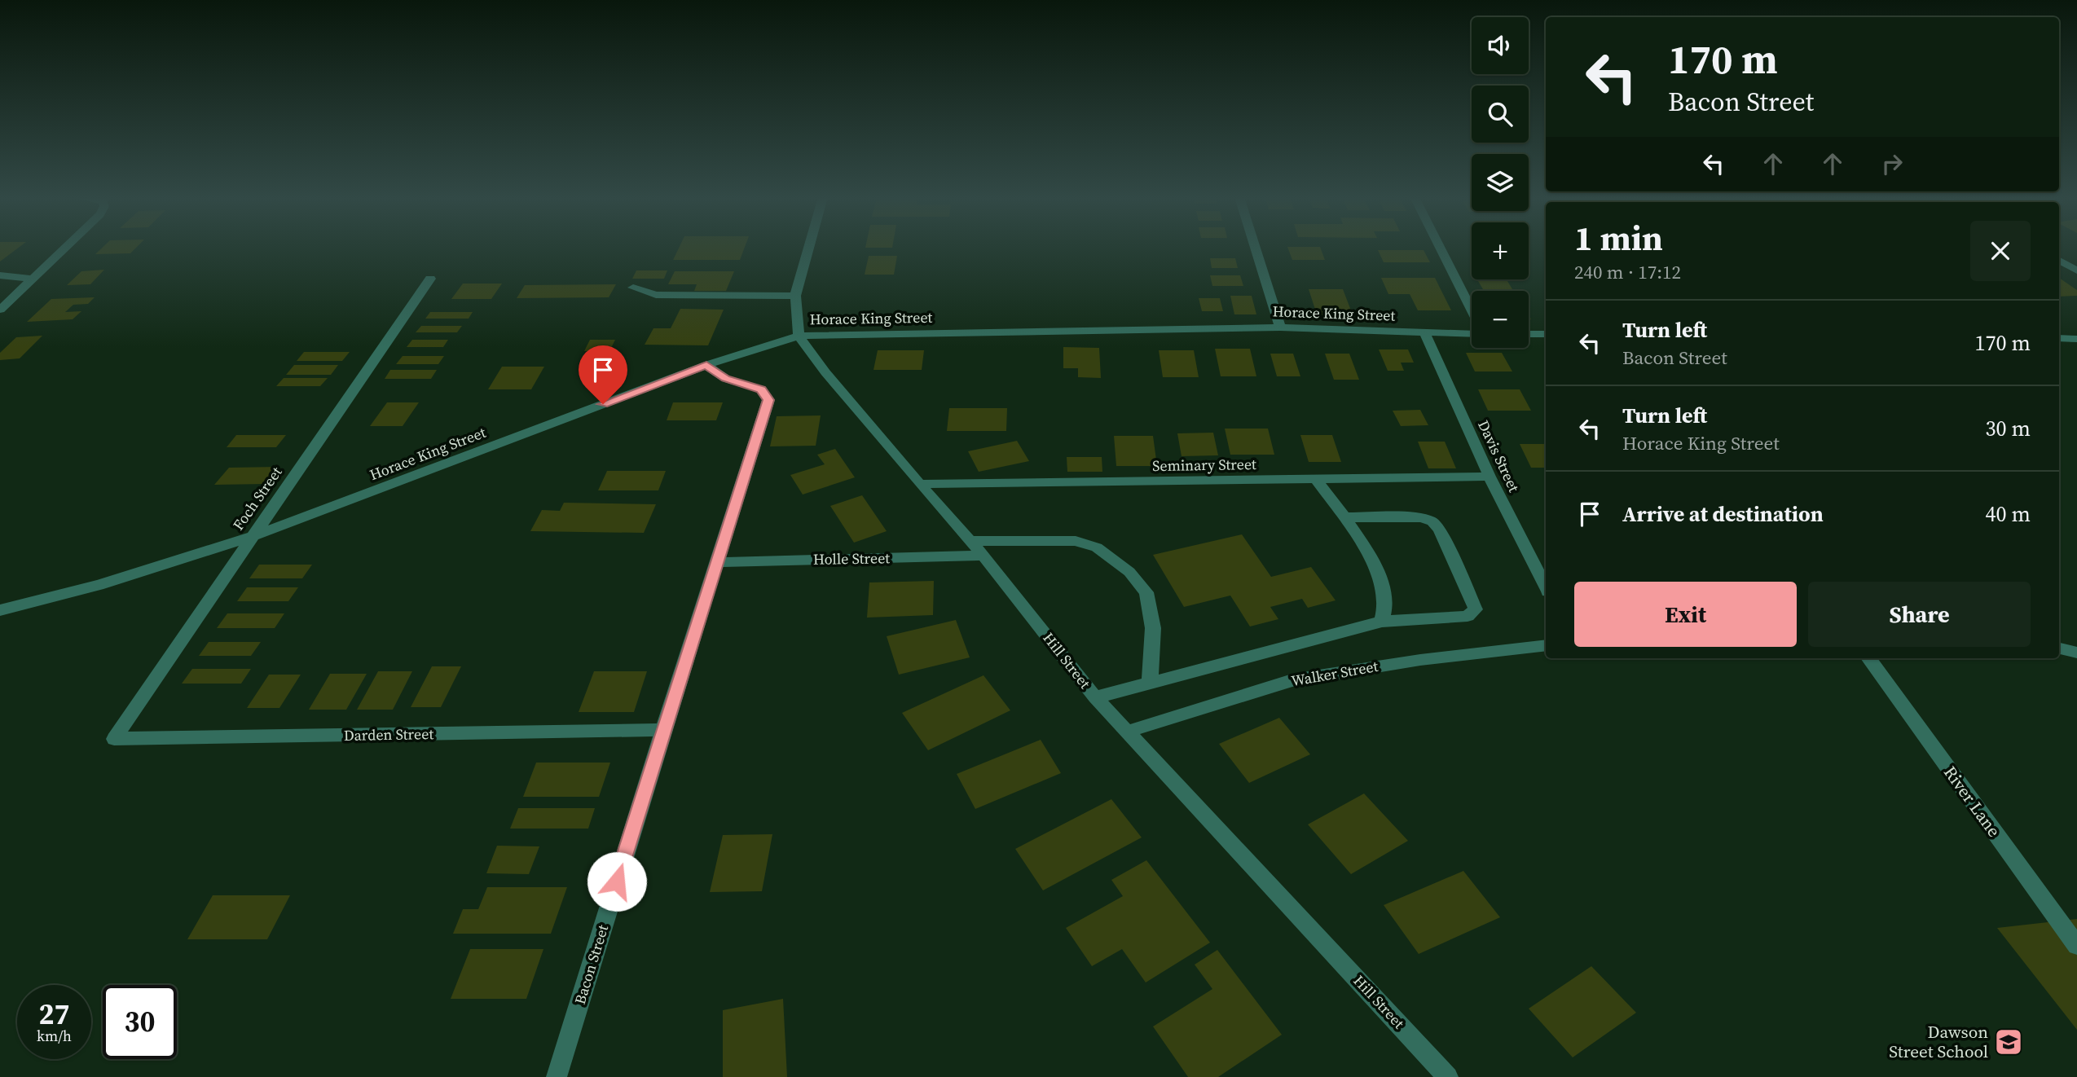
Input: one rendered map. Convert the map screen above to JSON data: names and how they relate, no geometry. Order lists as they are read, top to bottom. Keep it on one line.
{"streets":{"street":["Horace King Street","Davis Street","Seminary Street","Foch Street","Holle Street","Hill Street","Walker Street","Darden Street","River Lane","Bacon Street"]},"crossings":[["Horace King Street","Davis Street"],["Horace King Street","Foch Street"],["Horace King Street","Hill Street"],["Horace King Street","Bacon Street"],["Davis Street","Seminary Street"],["Seminary Street","Hill Street"],["Foch Street","Darden Street"],["Holle Street","Hill Street"],["Holle Street","Bacon Street"],["Hill Street","Walker Street"],["Darden Street","Bacon Street"]],"places":{"school or university":["Dawson Street School"]},"page":{"map_buttons":["+","−"],"turn":["170 m","Bacon Street"],"heading":["1 min","240 m · 17:12"],"list":[{"name":"Turn left","note":"Bacon Street","value":"170 m"},{"name":"Turn left","note":"Horace King Street","value":"30 m"},{"name":"Arrive at destination","value":"40 m"}],"buttons":["Exit","Share"],"speed":"27 km/h","limit":"30"}}
